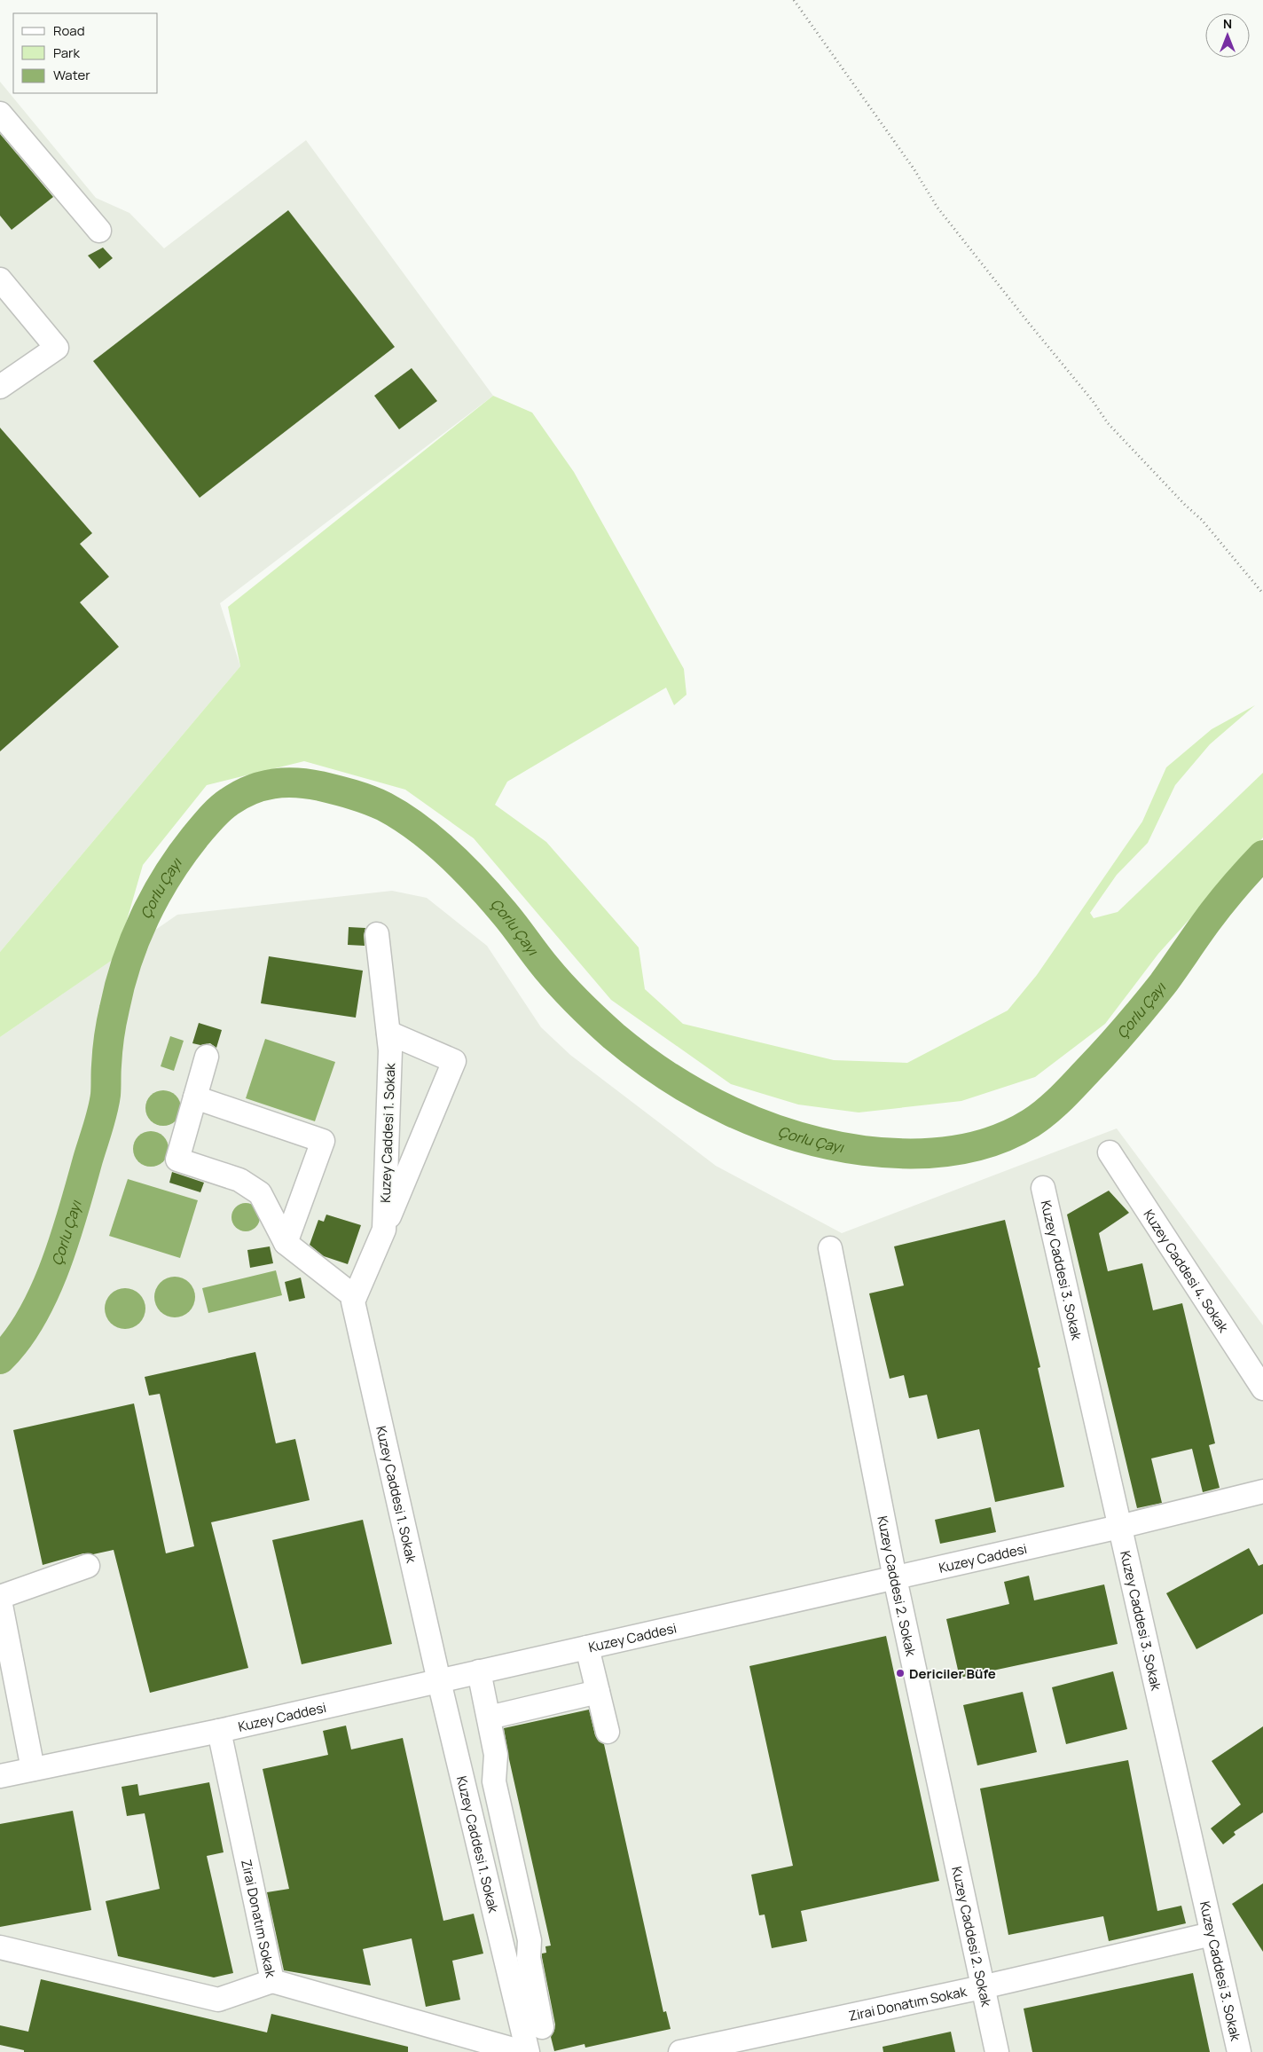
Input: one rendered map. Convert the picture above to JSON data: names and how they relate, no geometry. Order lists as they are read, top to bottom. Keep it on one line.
{"streets":{"street":["Kuzey Caddesi 1. Sokak","Kuzey Caddesi 3. Sokak","Kuzey Caddesi 4. Sokak","Kuzey Caddesi","Kuzey Caddesi 2. Sokak","Zirai Donatım Sokak"]},"crossings":[["Kuzey Caddesi 1. Sokak","Kuzey Caddesi"],["Kuzey Caddesi 3. Sokak","Kuzey Caddesi"],["Kuzey Caddesi 3. Sokak","Zirai Donatım Sokak"],["Kuzey Caddesi","Kuzey Caddesi 2. Sokak"],["Kuzey Caddesi","Zirai Donatım Sokak"],["Kuzey Caddesi 2. Sokak","Zirai Donatım Sokak"]],"water":["Çorlu Çayı"],"places":["Dericiler Büfe"],"legend":["Road","Park","Water"],"north":"top"}
